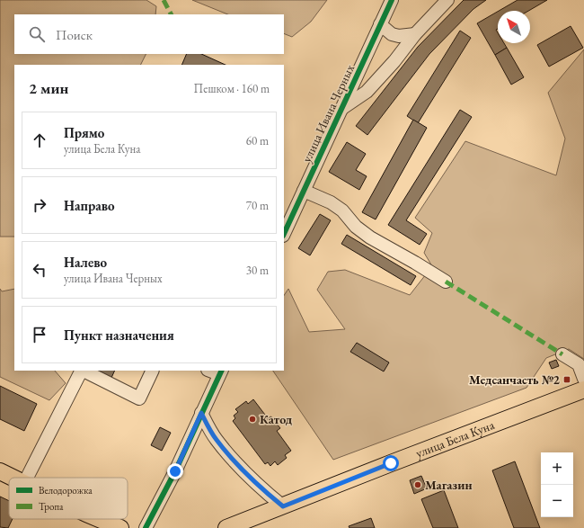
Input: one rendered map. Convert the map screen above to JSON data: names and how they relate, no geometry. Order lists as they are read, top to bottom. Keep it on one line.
{"streets":{"main road":["улица Бела Куна"],"street":["улица Ивана Черных"]},"places":{"transit":["Медсанчасть №2"],"other":["Катод","Магазин"]},"legend":["Велодорожка","Тропа"],"north":"top left","page":{"search":"Поиск","heading":["2 мин","Пешком · 160 m"],"list":[["Прямо","улица Бела Куна","60 m"],["Направо","70 m"],["Налево","улица Ивана Черных","30 m"],"Пункт назначения"],"map_buttons":["+","−"]}}
